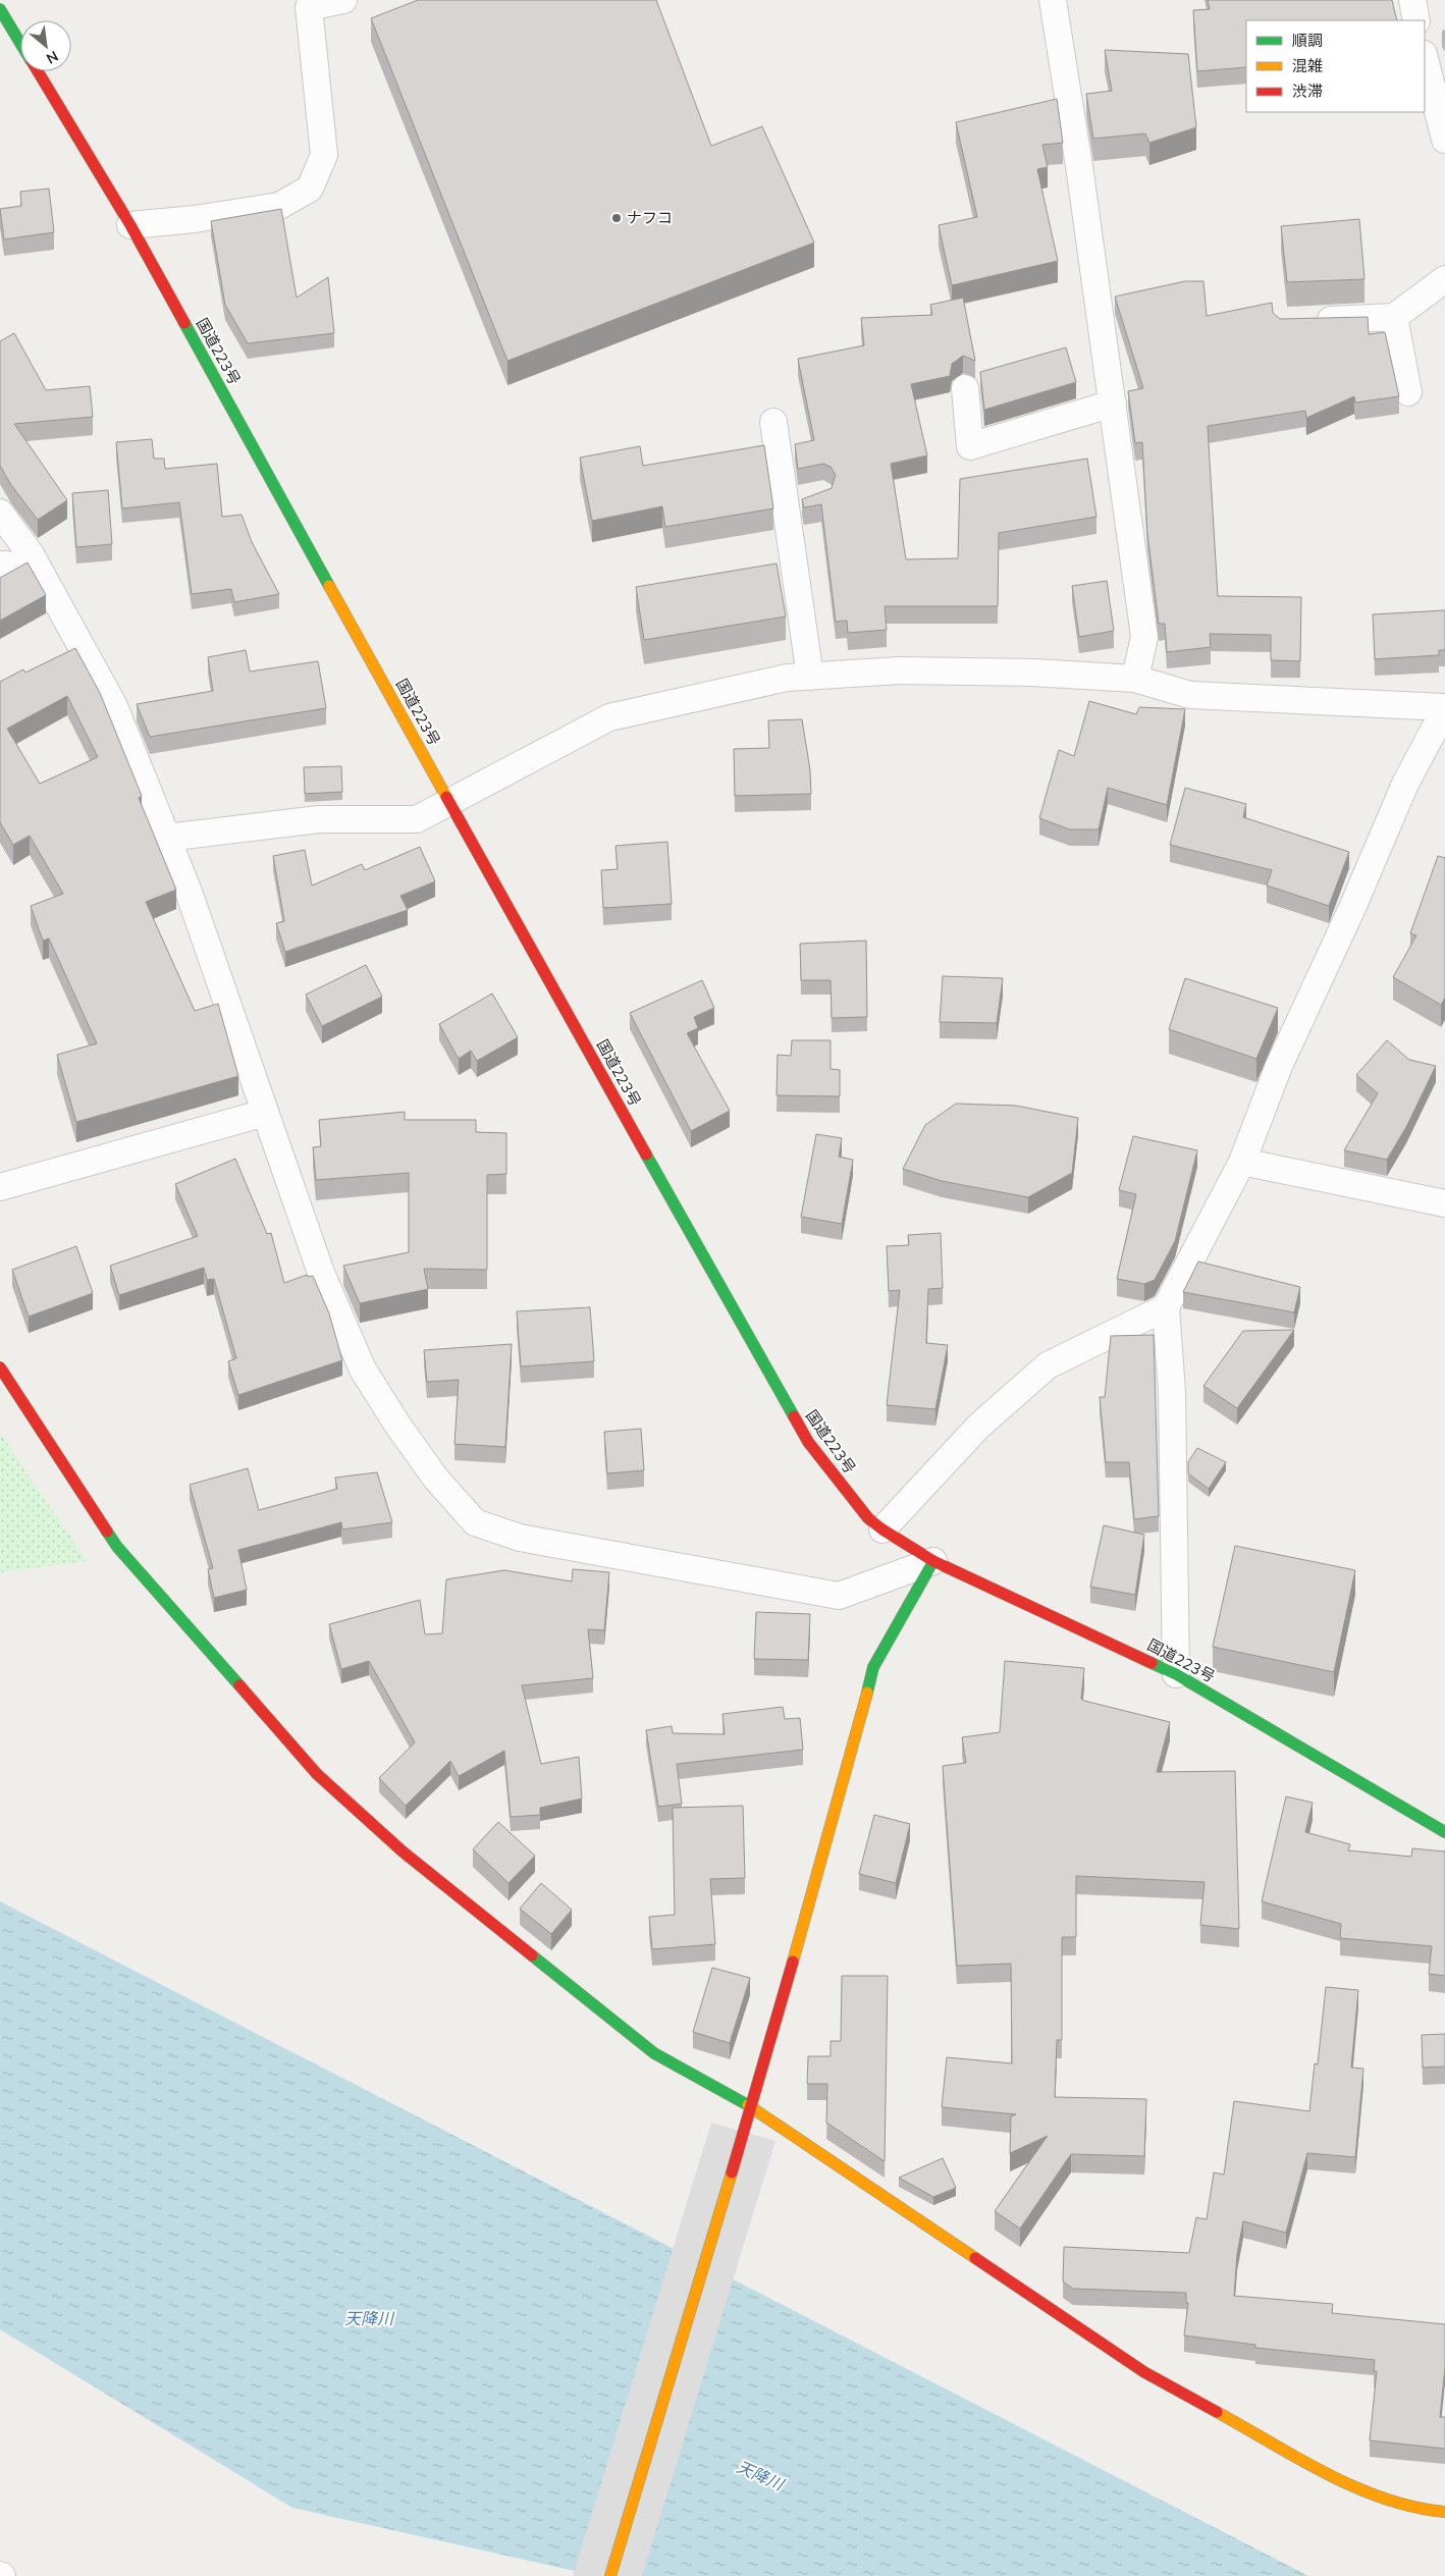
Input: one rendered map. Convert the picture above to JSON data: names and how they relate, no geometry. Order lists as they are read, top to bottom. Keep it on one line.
{"streets":{"main road":["国道223号"]},"water":["天降川"],"places":["ナフコ"],"legend":["順調","混雑","渋滞"],"north":"bottom right"}
